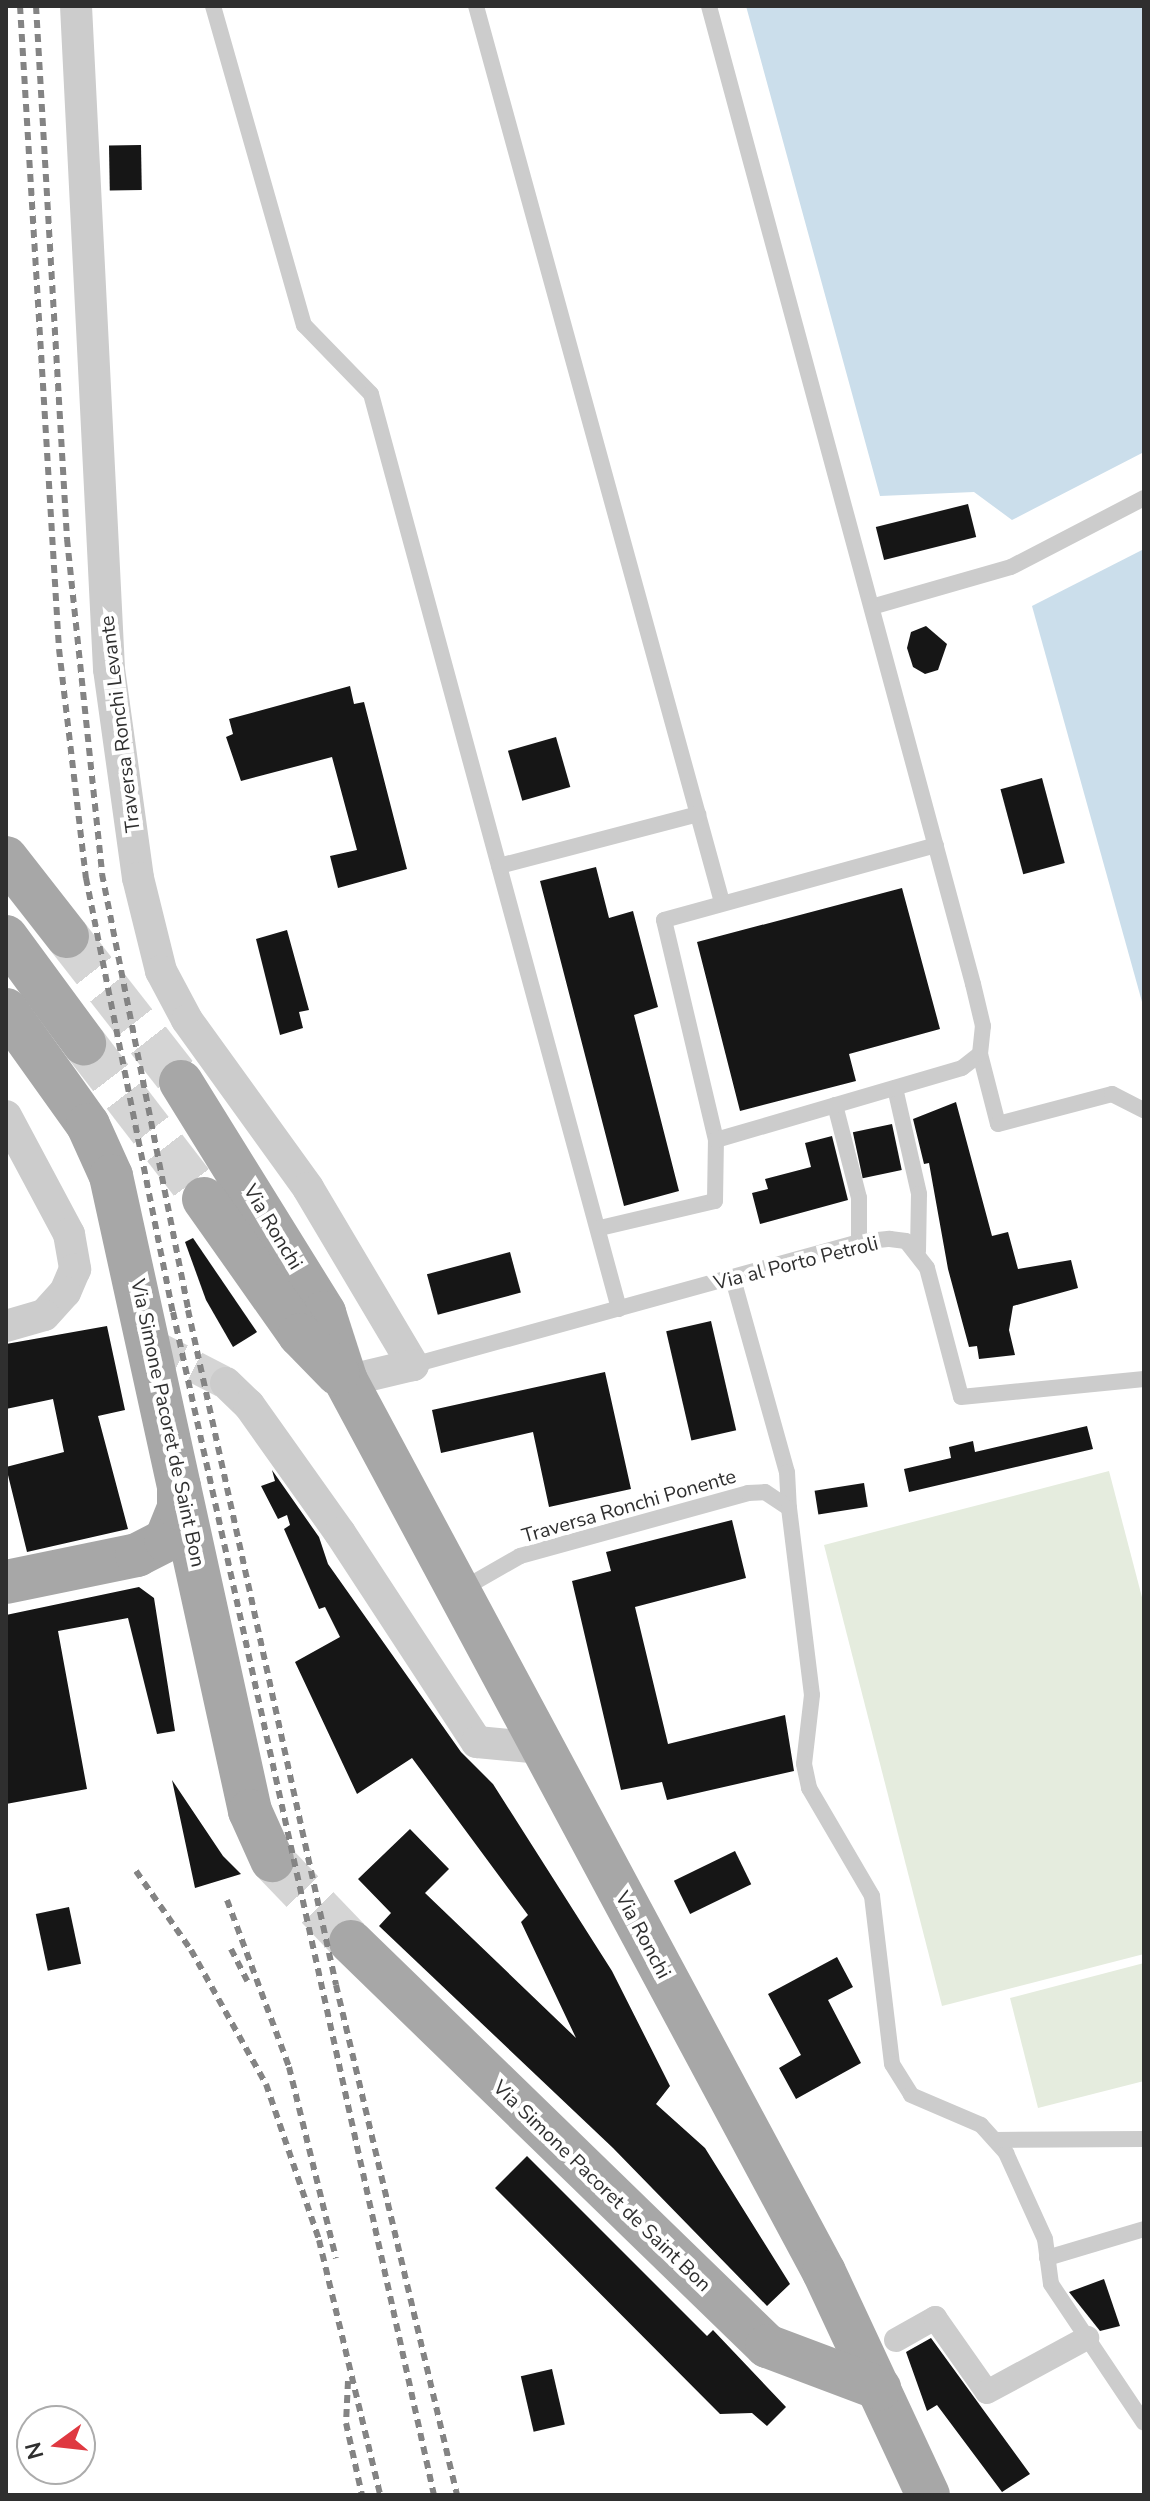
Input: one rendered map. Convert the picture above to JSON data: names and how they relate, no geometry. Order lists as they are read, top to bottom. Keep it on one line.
{"streets":{"main road":["Via Ronchi","Via Simone Pacoret de Saint Bon"],"street":["Traversa Ronchi Levante","Via al Porto Petroli"],"lane":["Traversa Ronchi Ponente"]},"crossings":[["Traversa Ronchi Levante","Via al Porto Petroli"],["Via Ronchi","Via al Porto Petroli"],["Via Ronchi","Via Simone Pacoret de Saint Bon"],["Via Ronchi","Traversa Ronchi Ponente"]],"north":"left"}
